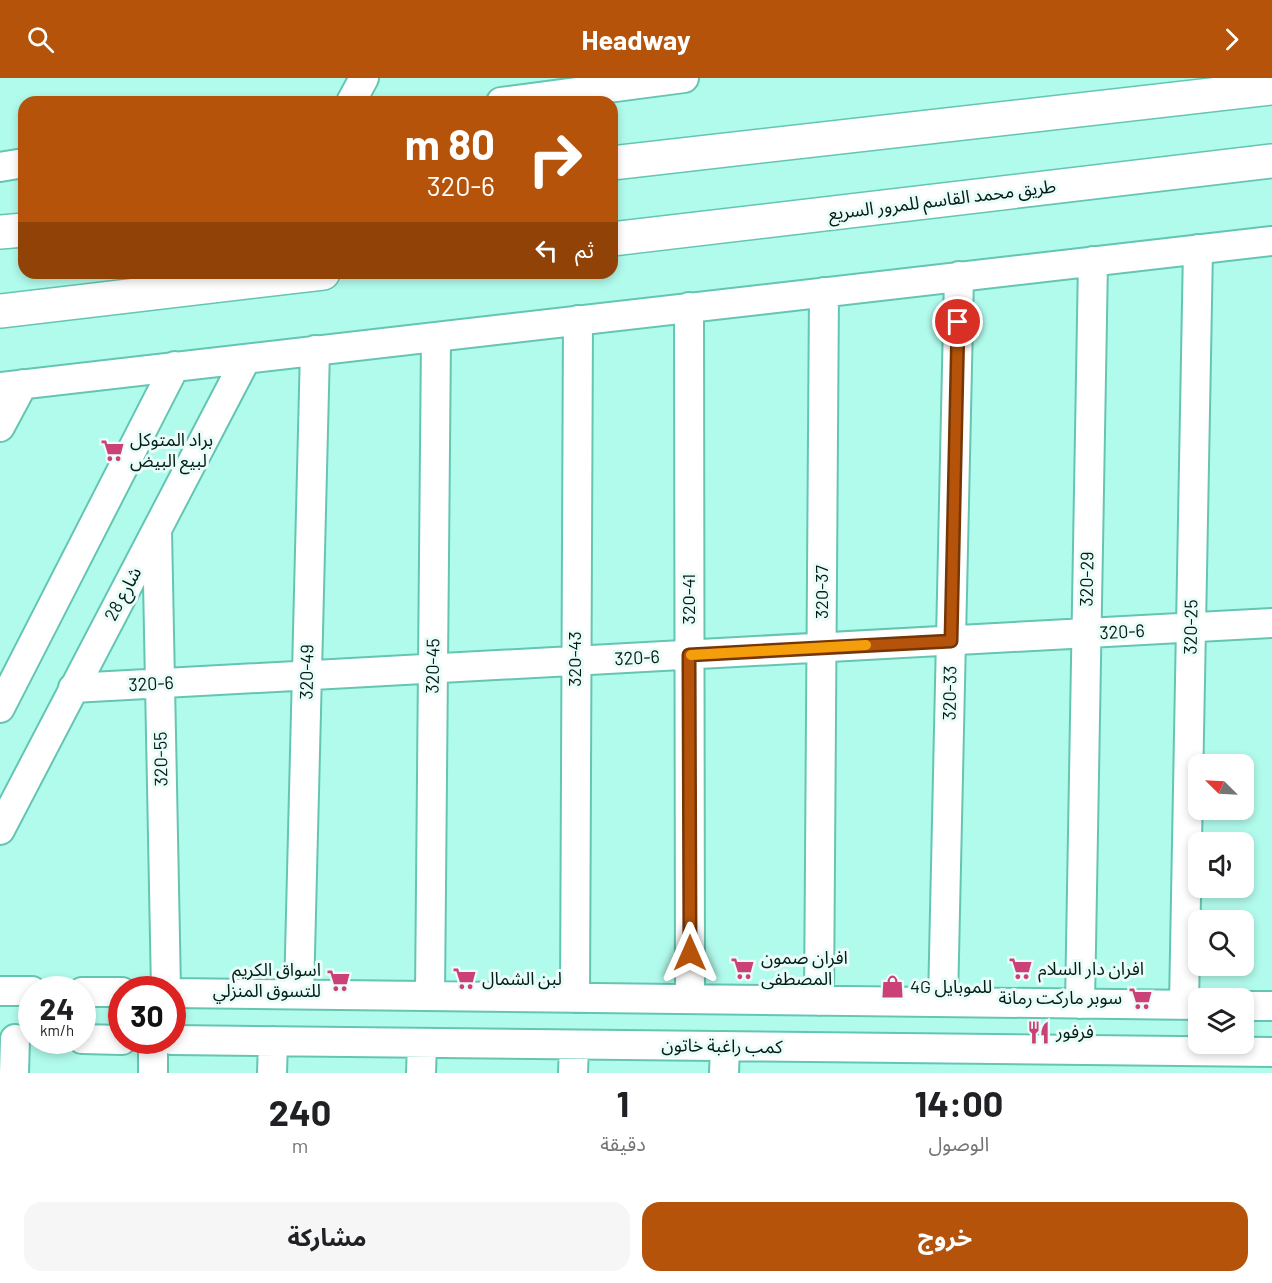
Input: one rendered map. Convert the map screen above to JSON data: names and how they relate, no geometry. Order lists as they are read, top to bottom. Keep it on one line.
{"streets":{"highway":["طريق محمد القاسم للمرور السريع"],"street":["320-29","320-37","شارع 28","320-41","320-25","320-6","320-43","320-45","320-49","320-33","320-55","كمب راغبة خاتون"]},"crossings":[["320-29","320-6"],["320-37","320-6"],["شارع 28","320-6"],["شارع 28","320-55"],["320-41","320-6"],["320-25","320-6"],["320-6","320-43"],["320-6","320-45"],["320-6","320-49"],["320-6","320-33"],["320-6","320-55"]],"places":{"supermarket":["براد المتوكل لبيع البيض","افران صمون المصطفى","افران دار السلام","لبن الشمال","اسواق الكريم للتسوق المنزلي","سوبر ماركت رمانة"],"shop":["4G للموبايل"],"restaurant":["فرفور"]},"north":"top left","page":{"header":"Headway","turn":["80 m","320-6"],"then":"ثم","speed":"24 km/h","limit":"30","eta":["14:00","الوصول","1","دقيقة","240","m"],"buttons":["خروج","مشاركة"]}}
